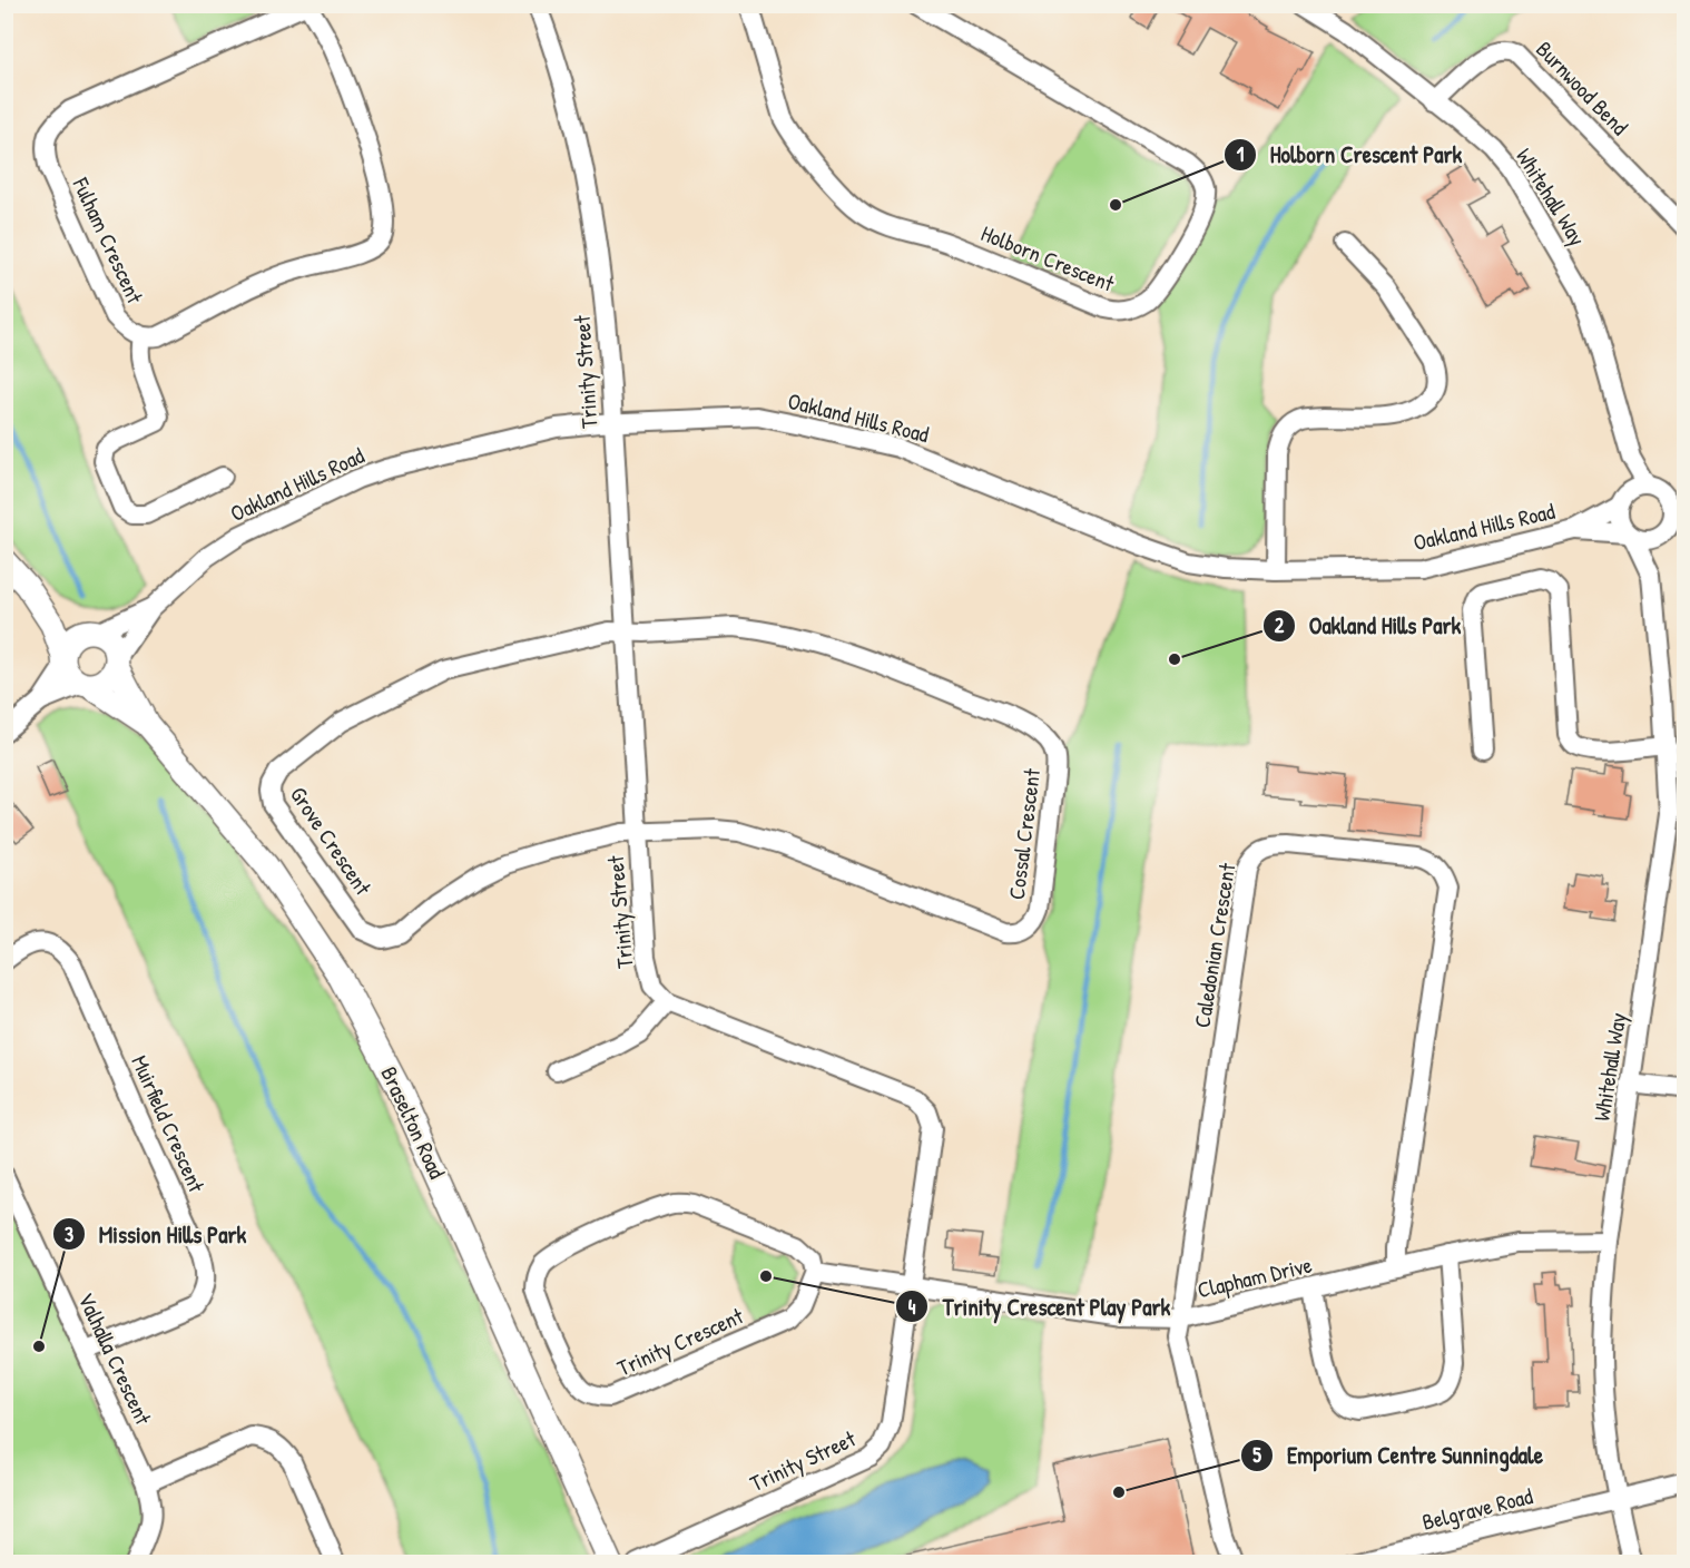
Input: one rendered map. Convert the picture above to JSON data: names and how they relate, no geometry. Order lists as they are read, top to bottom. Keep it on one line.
{"streets":{"street":["Burnwood Bend","Whitehall Way","Fulham Crescent","Holborn Crescent","Trinity Street","Oakland Hills Road","Cossal Crescent","Grove Crescent","Caledonian Crescent","Braselton Road","Muirfield Crescent","Clapham Drive","Trinity Crescent","Valhalla Crescent","Belgrave Road"]},"crossings":[["Burnwood Bend","Whitehall Way"],["Whitehall Way","Oakland Hills Road"],["Whitehall Way","Clapham Drive"],["Whitehall Way","Belgrave Road"],["Trinity Street","Oakland Hills Road"],["Trinity Street","Cossal Crescent"],["Trinity Street","Grove Crescent"],["Trinity Street","Clapham Drive"],["Oakland Hills Road","Braselton Road"],["Cossal Crescent","Grove Crescent"],["Caledonian Crescent","Clapham Drive"],["Muirfield Crescent","Valhalla Crescent"]],"places":["Holborn Crescent Park","Oakland Hills Park","Trinity Crescent Play Park","Mission Hills Park","Emporium Centre Sunningdale"]}
